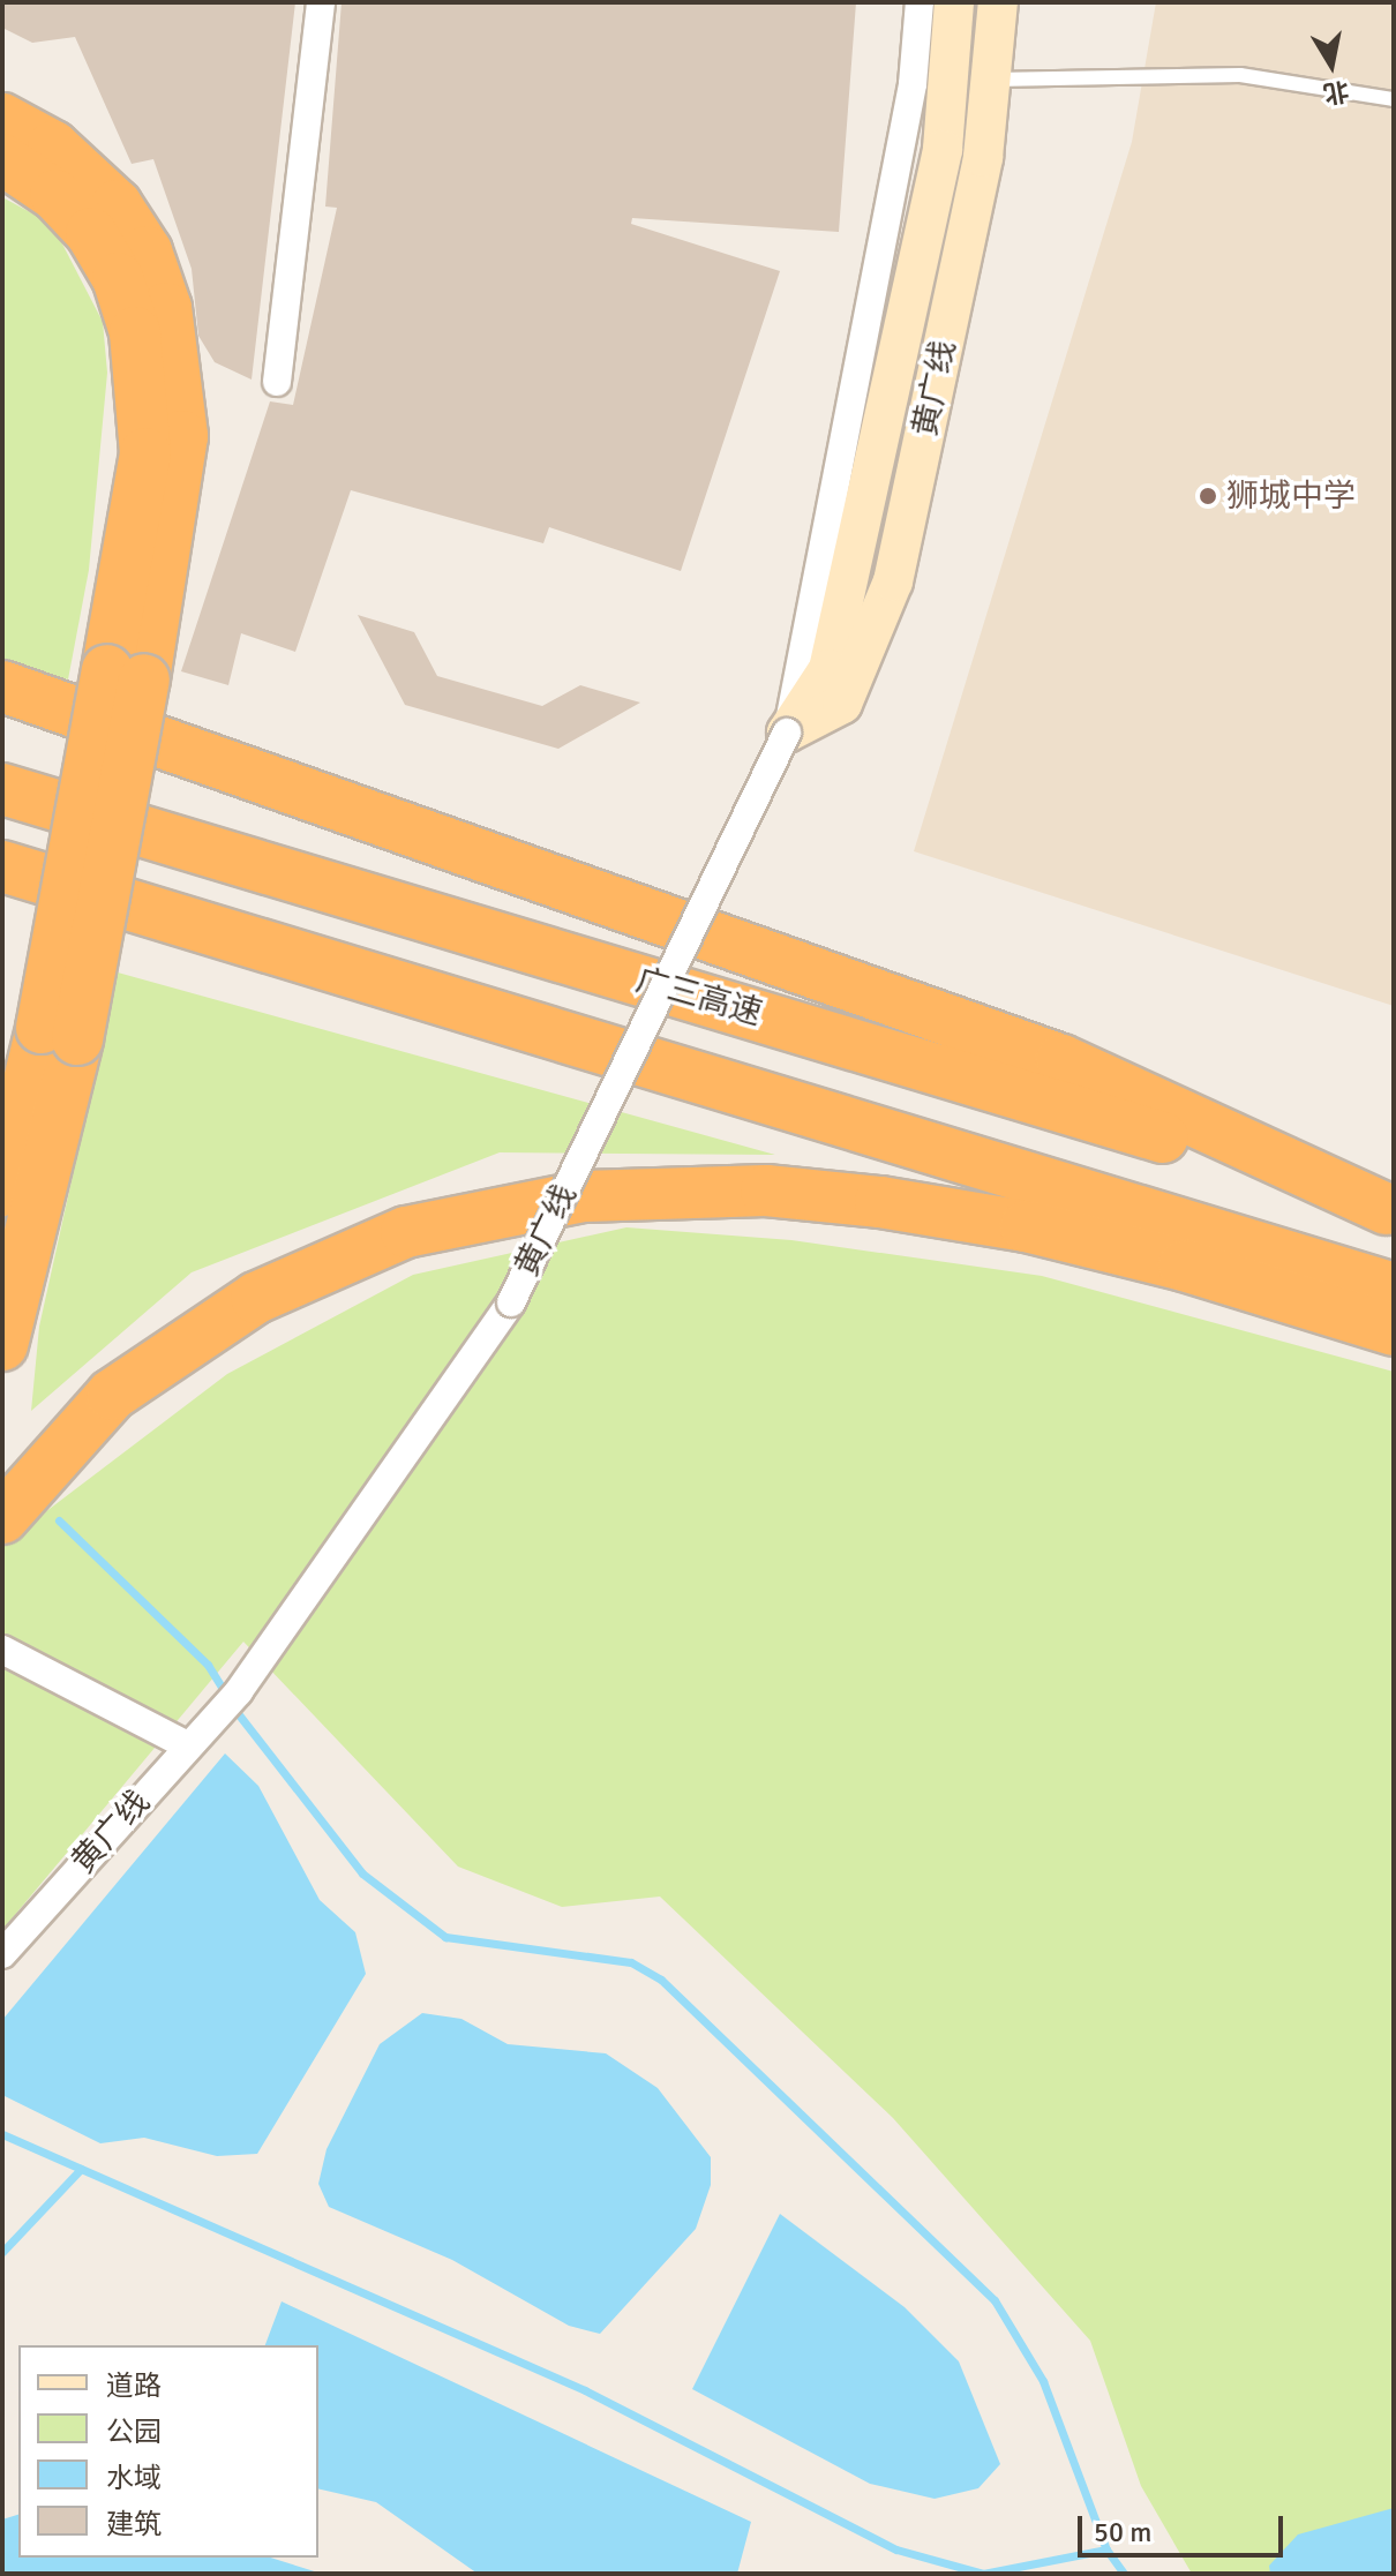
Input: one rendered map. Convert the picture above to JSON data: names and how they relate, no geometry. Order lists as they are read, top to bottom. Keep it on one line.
{"streets":{"highway":["广三高速"],"street":["黄广线"]},"places":["狮城中学"],"legend":["道路","公园","水域","建筑"],"scale_bar":"50 m","north":"bottom"}
